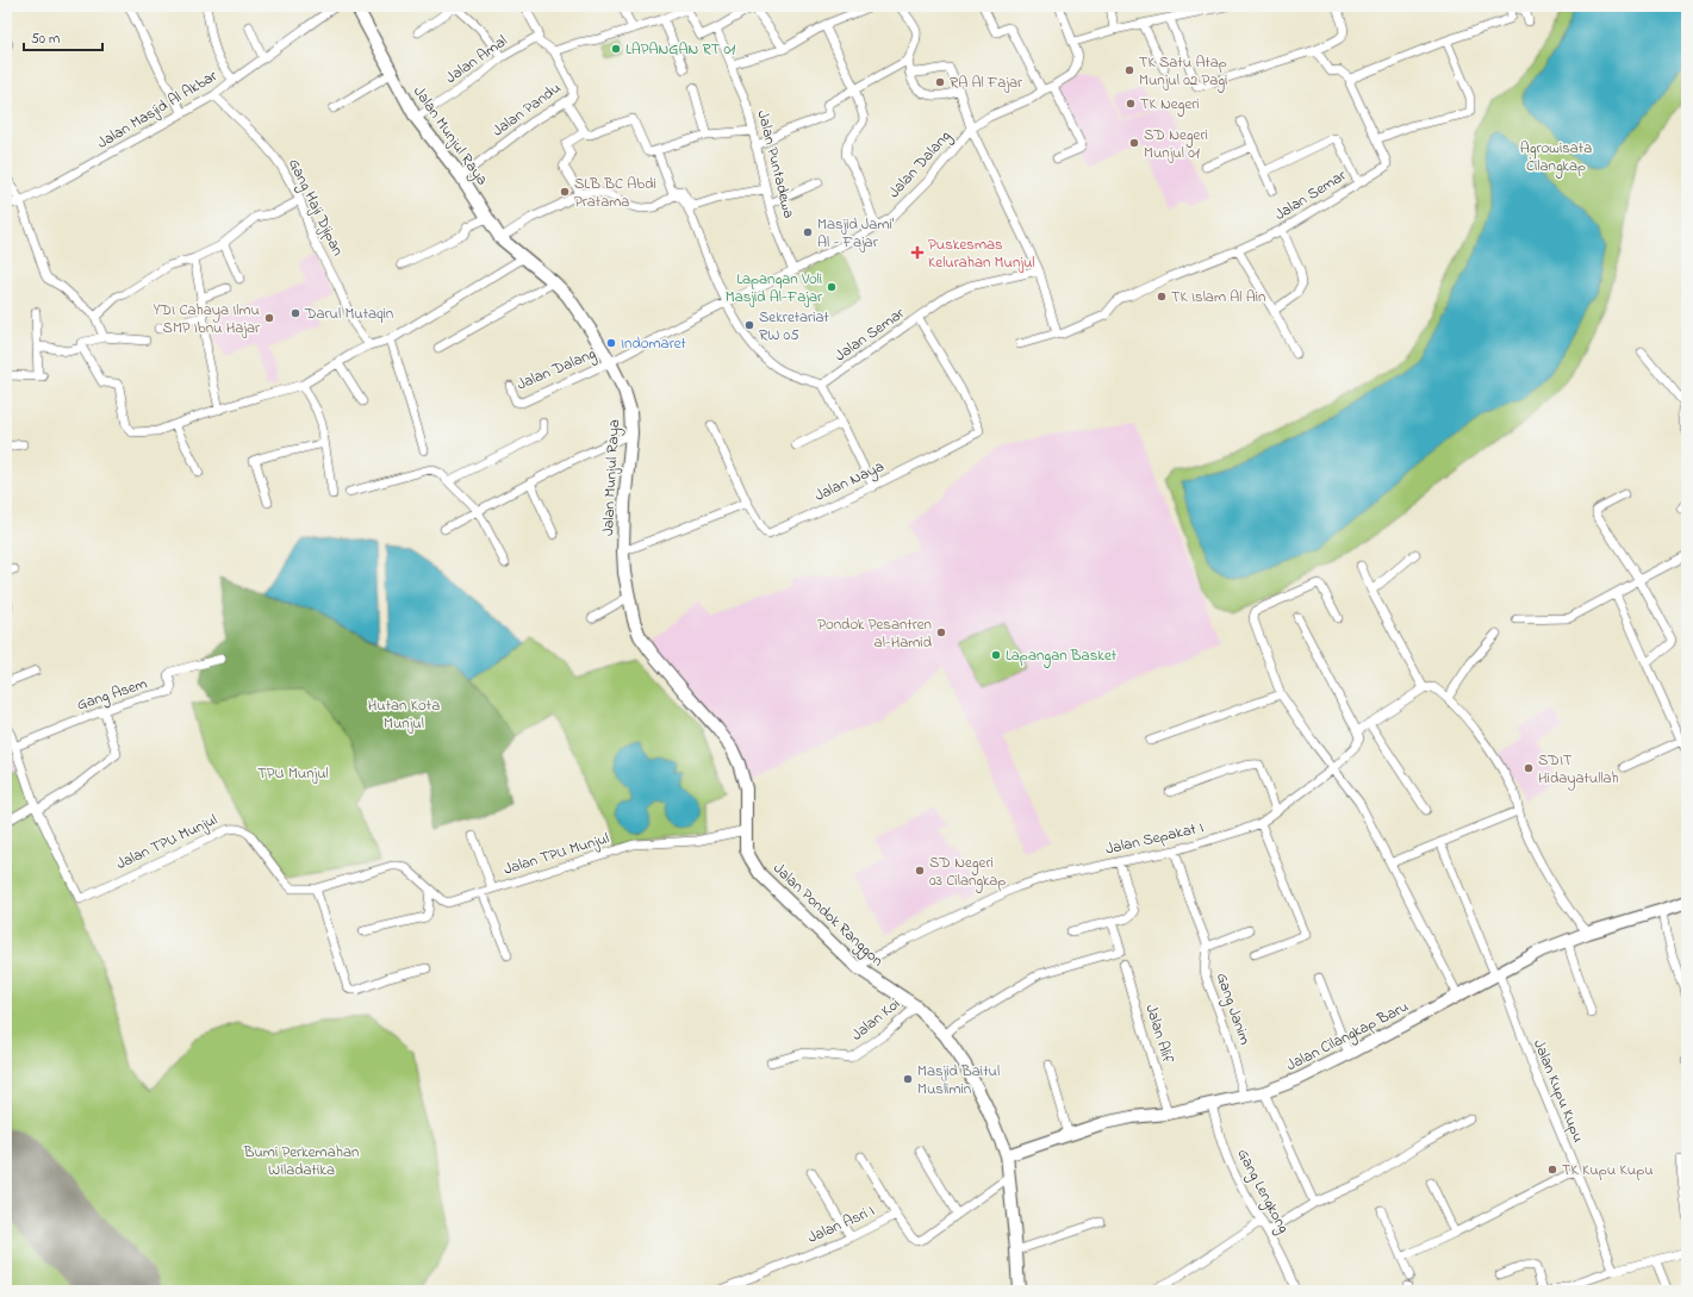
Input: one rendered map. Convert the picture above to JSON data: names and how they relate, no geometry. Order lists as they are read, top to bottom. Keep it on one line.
{"streets":{"street":["Jalan Amal","Jalan Masjid Al Akbar","Jalan Pandu","Jalan Munjul Raya","Jalan Puntadewa","Jalan Dalang","Jalan Semar","Gang Haji Djipan","Jalan Naya","Gang Asem","Jalan Sepakat I","Jalan TPU Munjul","Jalan Pondok Ranggon","Gang Janim","Jalan Koi","Jalan Alif","Jalan Cilangkap Baru","Jalan Kupu Kupu","Gang Lengkong","Jalan Asri I"]},"crossings":[["Jalan Amal","Jalan Munjul Raya"],["Jalan Masjid Al Akbar","Gang Haji Djipan"],["Jalan Pandu","Jalan Munjul Raya"],["Jalan Munjul Raya","Jalan Dalang"],["Jalan Munjul Raya","Jalan TPU Munjul"],["Jalan Munjul Raya","Jalan Pondok Ranggon"],["Jalan Puntadewa","Jalan Dalang"],["Jalan Semar","Jalan Naya"],["Gang Asem","Jalan TPU Munjul"],["Jalan Sepakat I","Jalan Pondok Ranggon"],["Jalan Sepakat I","Gang Janim"],["Jalan TPU Munjul","Jalan Pondok Ranggon"],["Jalan Pondok Ranggon","Jalan Koi"],["Jalan Pondok Ranggon","Jalan Cilangkap Baru"],["Jalan Pondok Ranggon","Jalan Asri I"],["Gang Janim","Jalan Cilangkap Baru"],["Jalan Alif","Jalan Cilangkap Baru"],["Jalan Cilangkap Baru","Jalan Kupu Kupu"],["Jalan Cilangkap Baru","Gang Lengkong"]],"parks":["Agrowisata Cilangkap","Hutan Kota Munjul","TPU Munjul","Bumi Perkemahan Wiladatika"],"places":{"other":["LAPANGAN RT 01","TK Satu Atap Munjul 02 Pagi","RA Al Fajar","TK Negeri","SD Negeri Munjul 01","SLB BC Abdi Pratama","Masjid Jami' Al - Fajar","Lapangan Voli Masjid Al-Fajar","TK Islam Al Ain","Darul Mutaqin","YDI Cahaya Ilmu SMP Ibnu Hajar","Sekretariat RW 05","Indomaret","Pondok Pesantren al-Hamid","Lapangan Basket","SDIT Hidayatullah","SD Negeri 03 Cilangkap","Masjid Baitul Muslimin","TK Kupu Kupu"],"health":["Puskesmas Kelurahan Munjul"]},"scale_bar":"50 m"}
